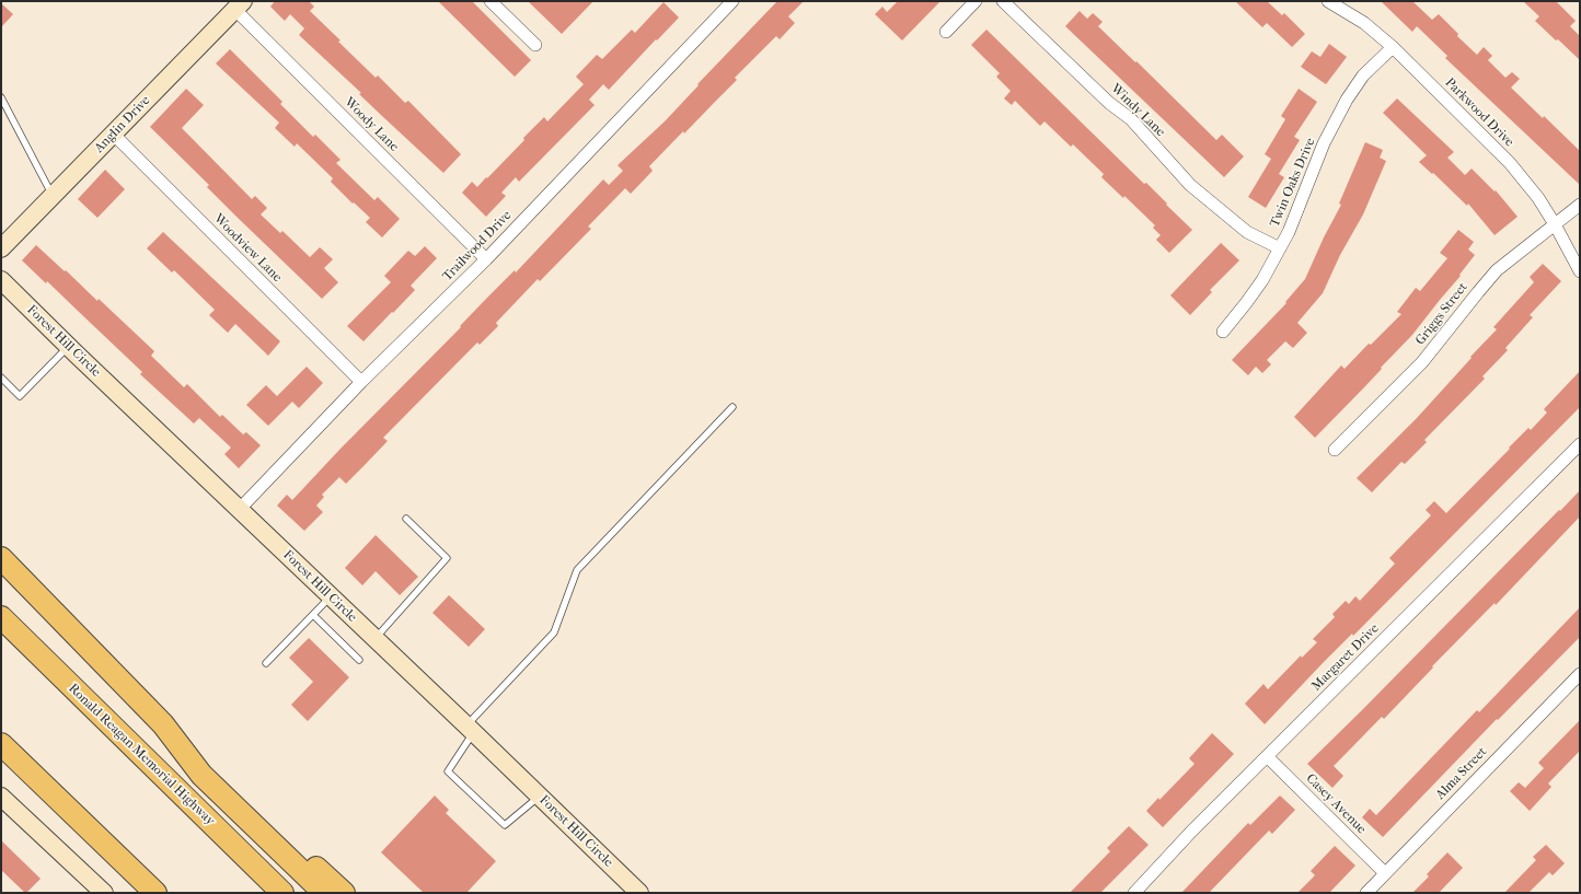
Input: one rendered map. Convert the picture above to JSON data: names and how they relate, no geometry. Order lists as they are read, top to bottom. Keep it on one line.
{"streets":{"highway":["Ronald Reagan Memorial Highway"],"street":["Windy Lane","Parkwood Drive","Anglin Drive","Woody Lane","Twin Oaks Drive","Trailwood Drive","Woodview Lane","Griggs Street","Forest Hill Circle","Margaret Drive","Alma Street","Casey Avenue"]},"crossings":[["Windy Lane","Twin Oaks Drive"],["Parkwood Drive","Twin Oaks Drive"],["Parkwood Drive","Griggs Street"],["Anglin Drive","Woody Lane"],["Anglin Drive","Woodview Lane"],["Woody Lane","Trailwood Drive"],["Trailwood Drive","Woodview Lane"],["Trailwood Drive","Forest Hill Circle"],["Margaret Drive","Casey Avenue"],["Alma Street","Casey Avenue"]]}
